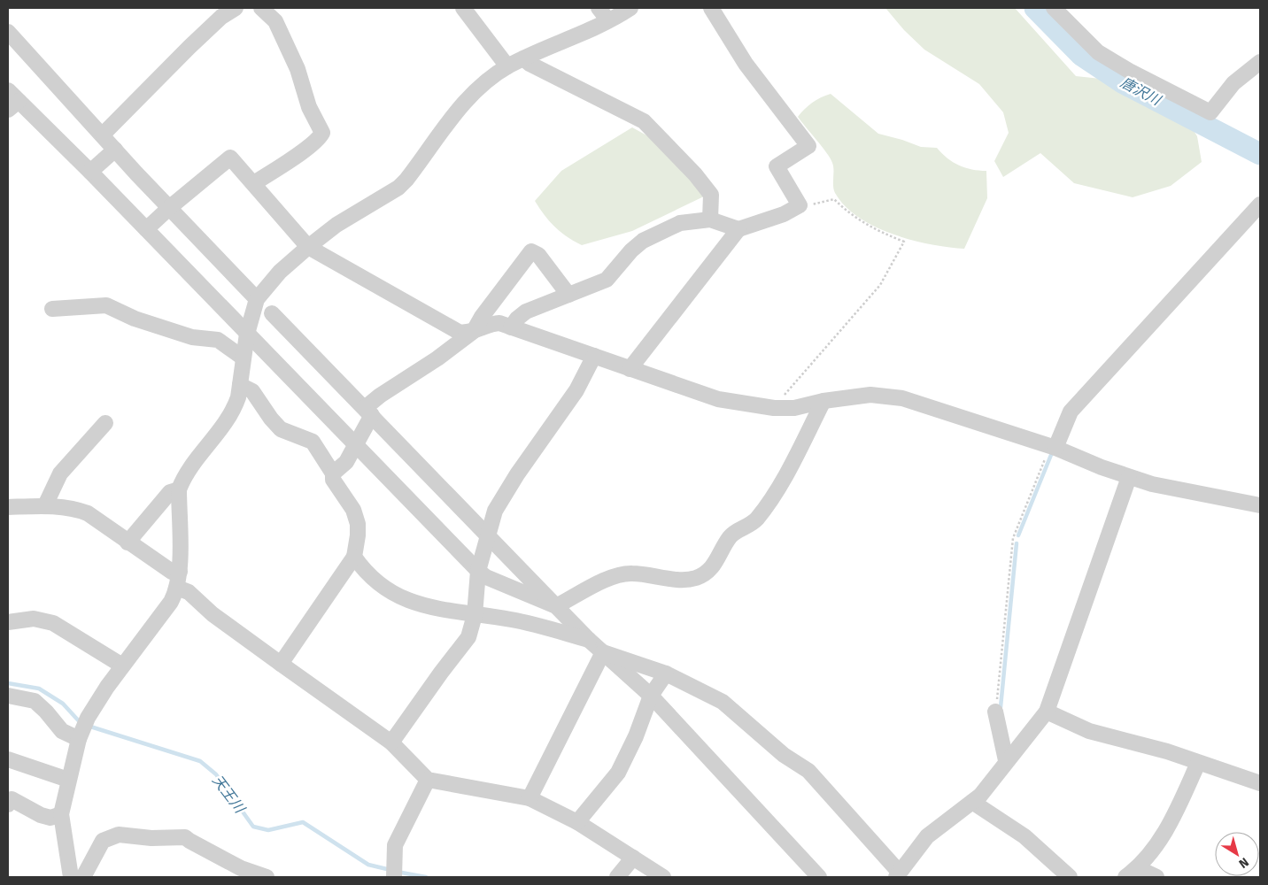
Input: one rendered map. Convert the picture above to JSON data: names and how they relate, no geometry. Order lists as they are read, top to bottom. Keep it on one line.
{"water":["唐沢川","天王川"],"north":"bottom right"}
